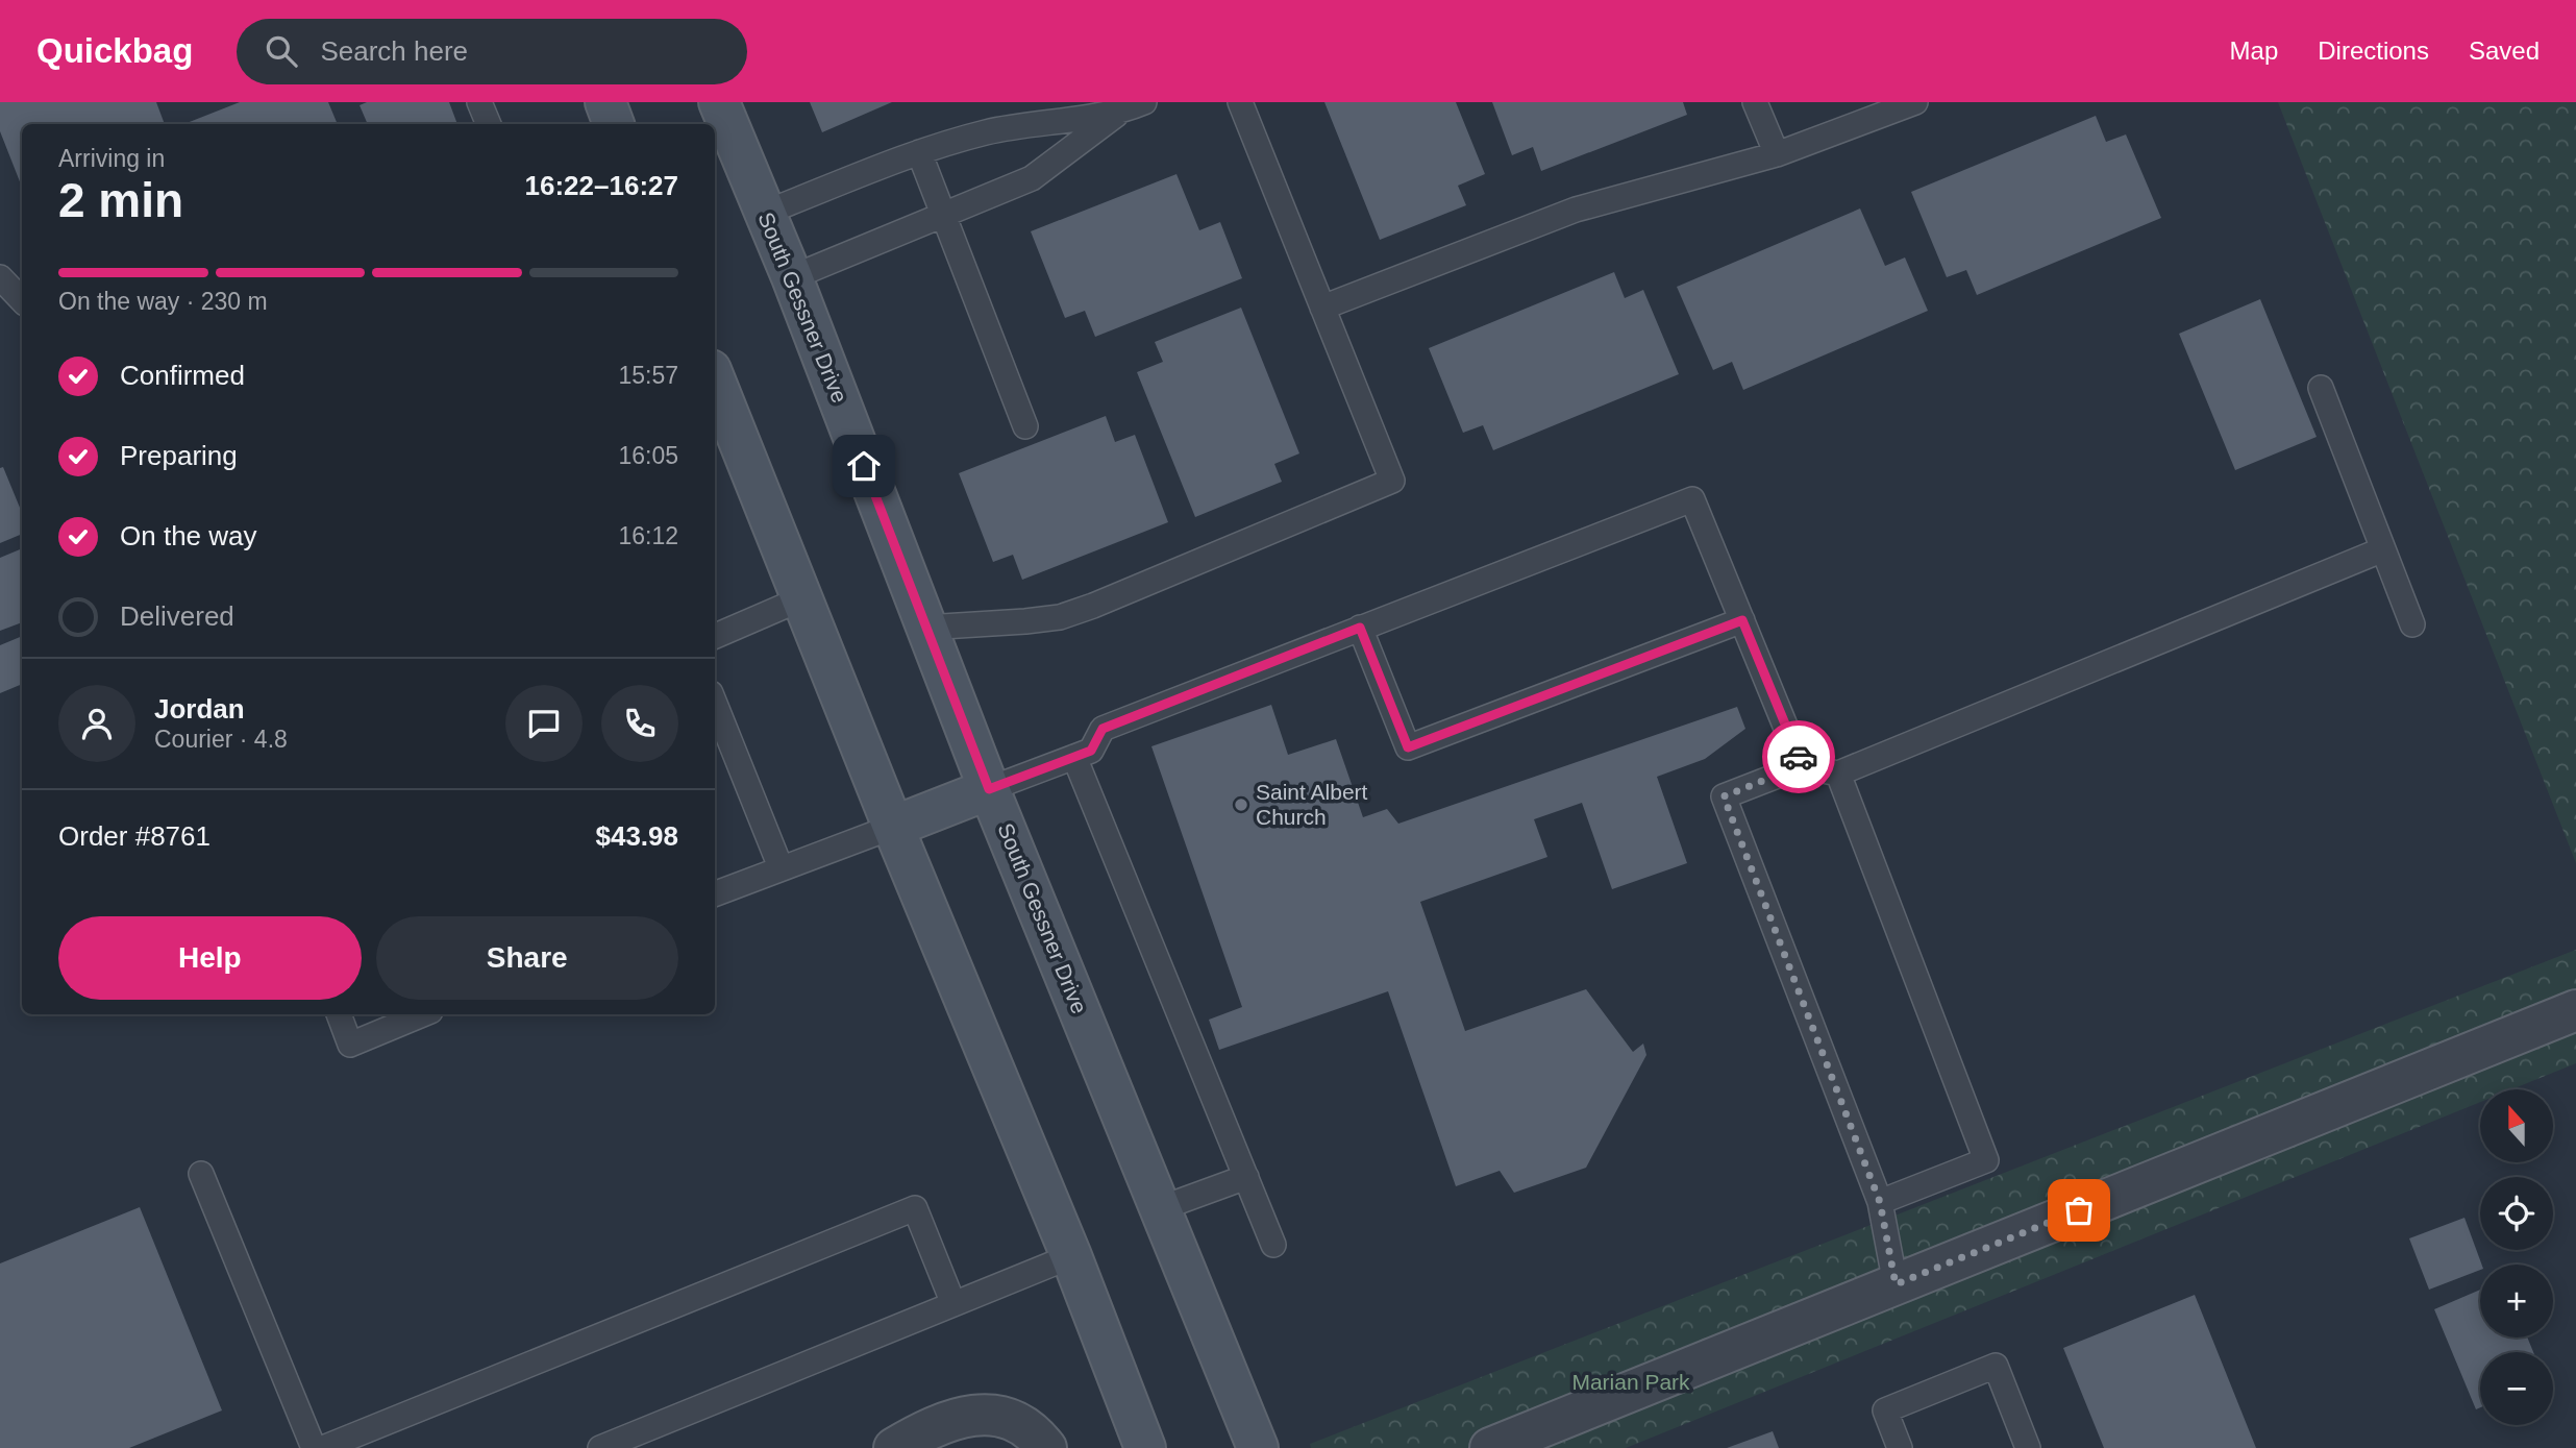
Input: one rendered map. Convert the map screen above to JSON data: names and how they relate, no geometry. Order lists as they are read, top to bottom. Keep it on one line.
{"streets":{"main road":["South Gessner Drive"]},"parks":["Marian Park"],"places":["Saint Albert Church"],"north":"top","page":{"header":"Quickbag","search":"Search here","nav":["Map","Directions","Saved"],"heading":["2 min","Arriving in","16:22–16:27"],"panel":["Jordan","Courier · 4.8","Order #8761","$43.98"],"bar":"On the way · 230 m","list":[["Confirmed","15:57"],["Preparing","16:05"],["On the way","16:12"],"Delivered"],"buttons":["Help","Share"],"map_buttons":["+","−"]}}
